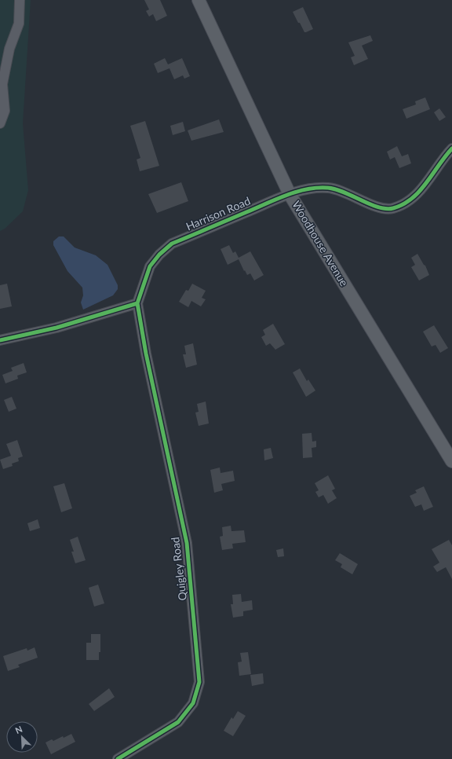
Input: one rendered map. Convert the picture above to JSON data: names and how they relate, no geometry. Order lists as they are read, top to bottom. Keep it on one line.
{"streets":{"main road":["Woodhouse Avenue"],"street":["Harrison Road","Quigley Road"]},"crossings":[["Harrison Road","Woodhouse Avenue"],["Harrison Road","Quigley Road"]],"north":"top left"}
